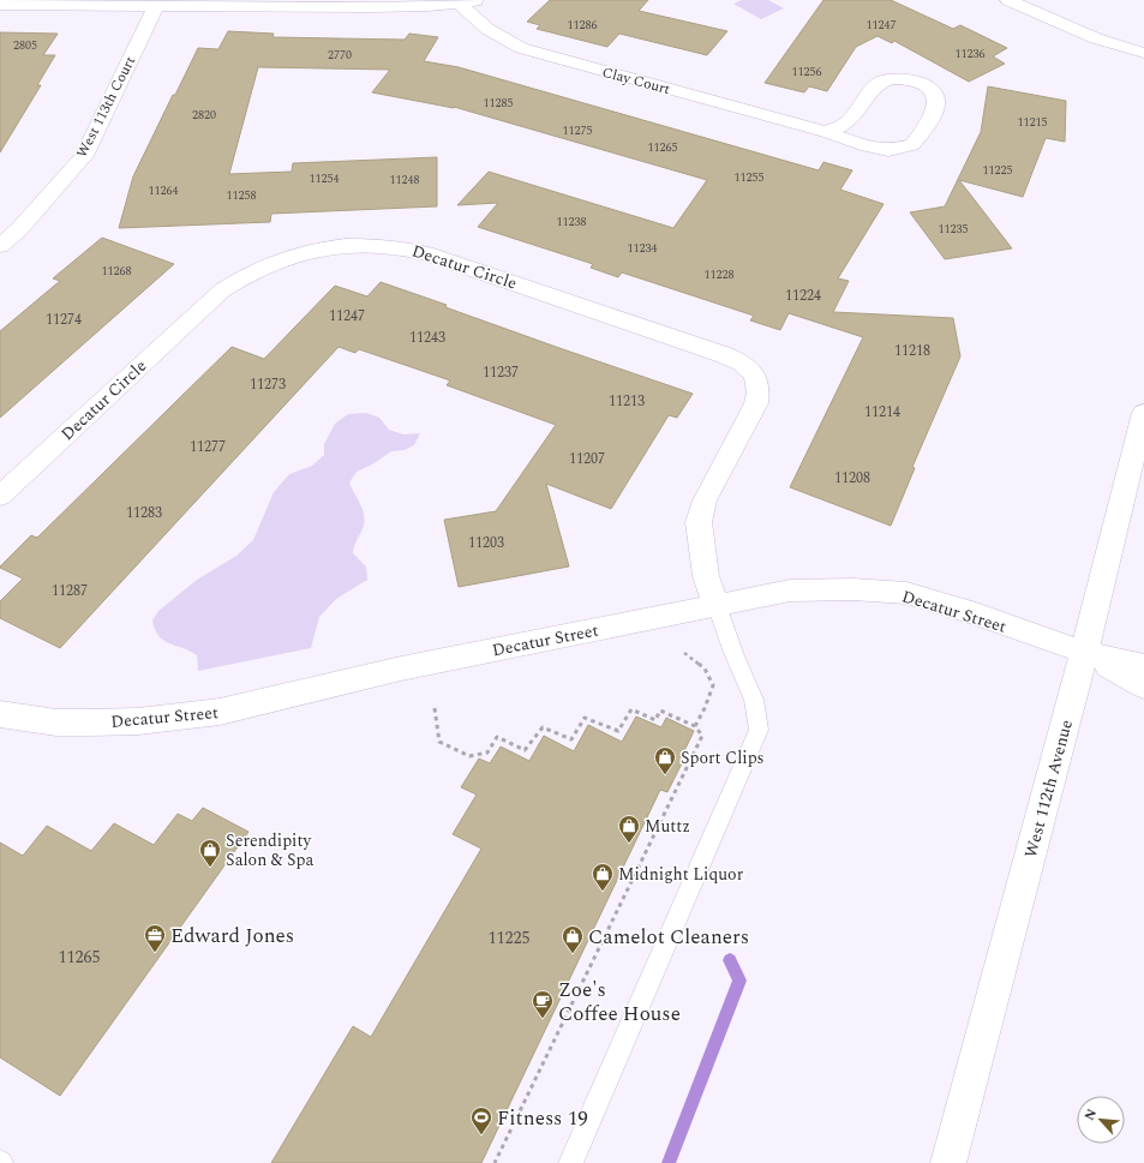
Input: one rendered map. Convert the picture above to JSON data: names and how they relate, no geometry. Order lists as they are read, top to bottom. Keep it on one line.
{"streets":{"street":["Clay Court","West 113th Court","Decatur Circle","Decatur Street","West 112th Avenue"]},"crossings":[["Decatur Circle","Decatur Street"],["Decatur Street","West 112th Avenue"]],"places":{"shop":["Sport Clips","Muttz","Serendipity Salon & Spa","Midnight Liquor","Camelot Cleaners"],"office":["Edward Jones"],"cafe":["Zoe's Coffee House"],"sports":["Fitness 19"]},"house_numbers":["11286","11247","2805","11236","2770","11256","11285","2820","11215","11275","11265","11225","11255","11254","11248","11264","11258","11238","11235","11234","11268","11228","11224","11247","11274","11243","11218","11237","11273","11213","11214","11277","11207","11208","11283","11203","11287","11225","11265"],"north":"top left"}
